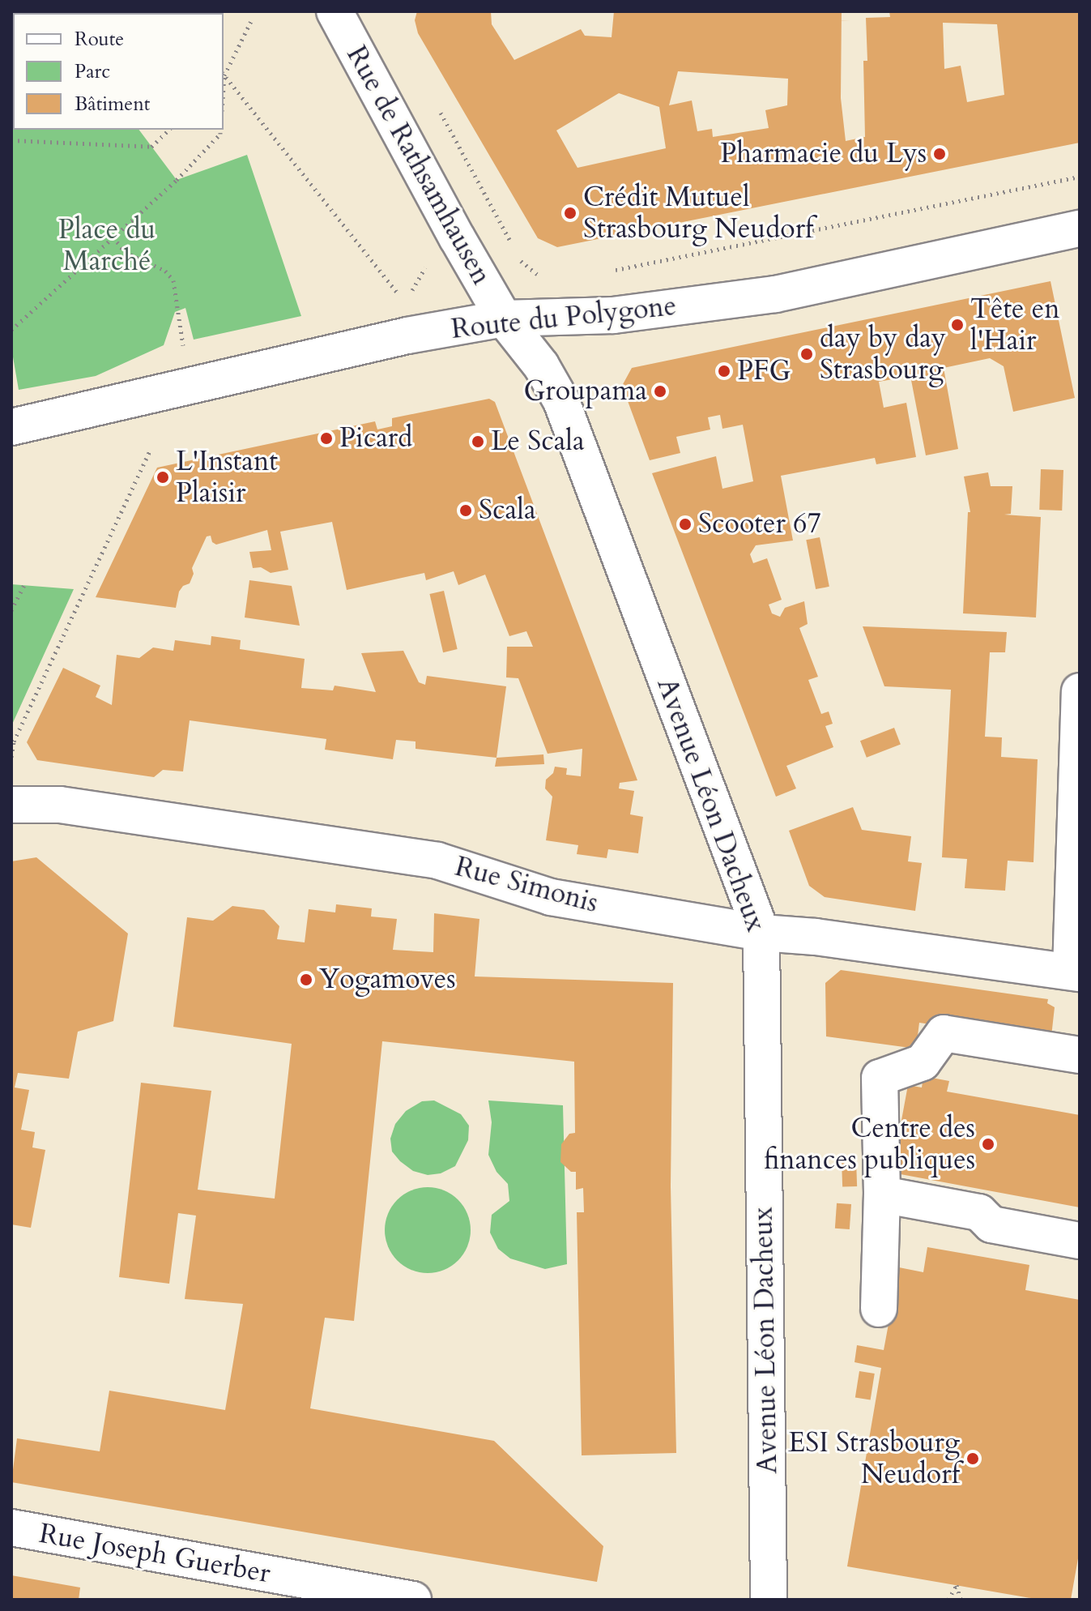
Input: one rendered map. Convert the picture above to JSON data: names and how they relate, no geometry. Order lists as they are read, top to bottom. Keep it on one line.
{"streets":{"street":["Rue de Rathsamhausen","Route du Polygone","Avenue Léon Dacheux","Rue Simonis","Rue Joseph Guerber"]},"crossings":[["Rue de Rathsamhausen","Route du Polygone"],["Rue de Rathsamhausen","Avenue Léon Dacheux"],["Route du Polygone","Avenue Léon Dacheux"],["Avenue Léon Dacheux","Rue Simonis"]],"parks":["Place du Marché"],"places":["Pharmacie du Lys","Crédit Mutuel Strasbourg Neudorf","Tête en l'Hair","day by day Strasbourg","PFG","Groupama","Picard","Le Scala","L'Instant Plaisir","Scala","Scooter 67","Yogamoves","Centre des finances publiques","ESI Strasbourg Neudorf"],"legend":["Route","Parc","Bâtiment"]}
